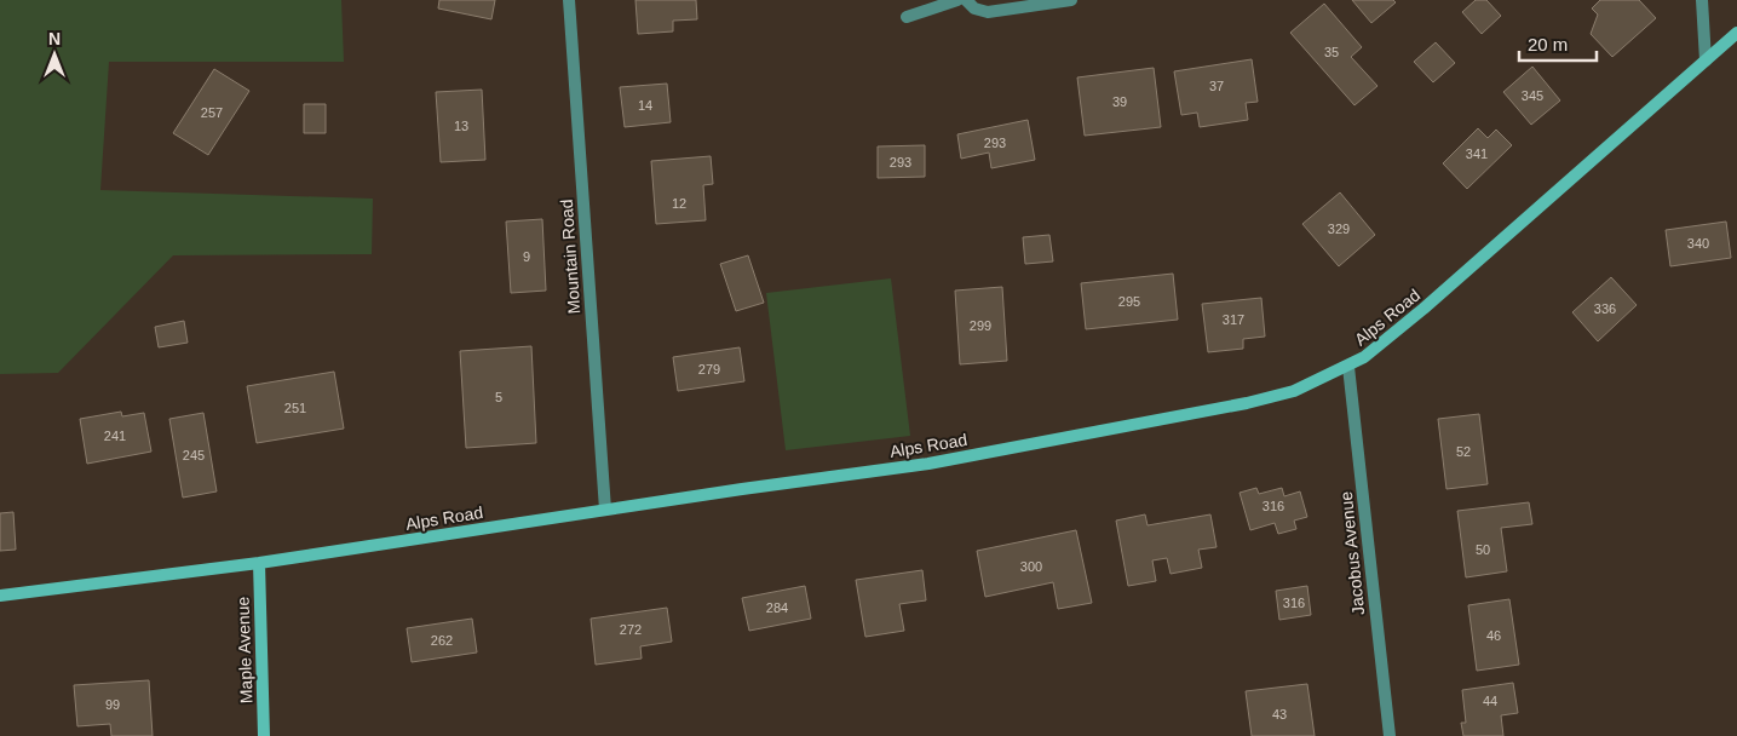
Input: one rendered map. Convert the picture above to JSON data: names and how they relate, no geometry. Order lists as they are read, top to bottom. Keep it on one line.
{"streets":{"main road":["Alps Road","Maple Avenue"],"street":["Mountain Road","Jacobus Avenue"]},"crossings":[["Mountain Road","Alps Road"],["Alps Road","Jacobus Avenue"],["Alps Road","Maple Avenue"]],"house_numbers":["35","37","345","39","14","257","13","293","341","293","12","329","340","9","295","336","317","299","279","5","251","241","52","245","316","50","300","316","284","272","46","262","44","99","43"],"scale_bar":"20 m","north":"top"}
